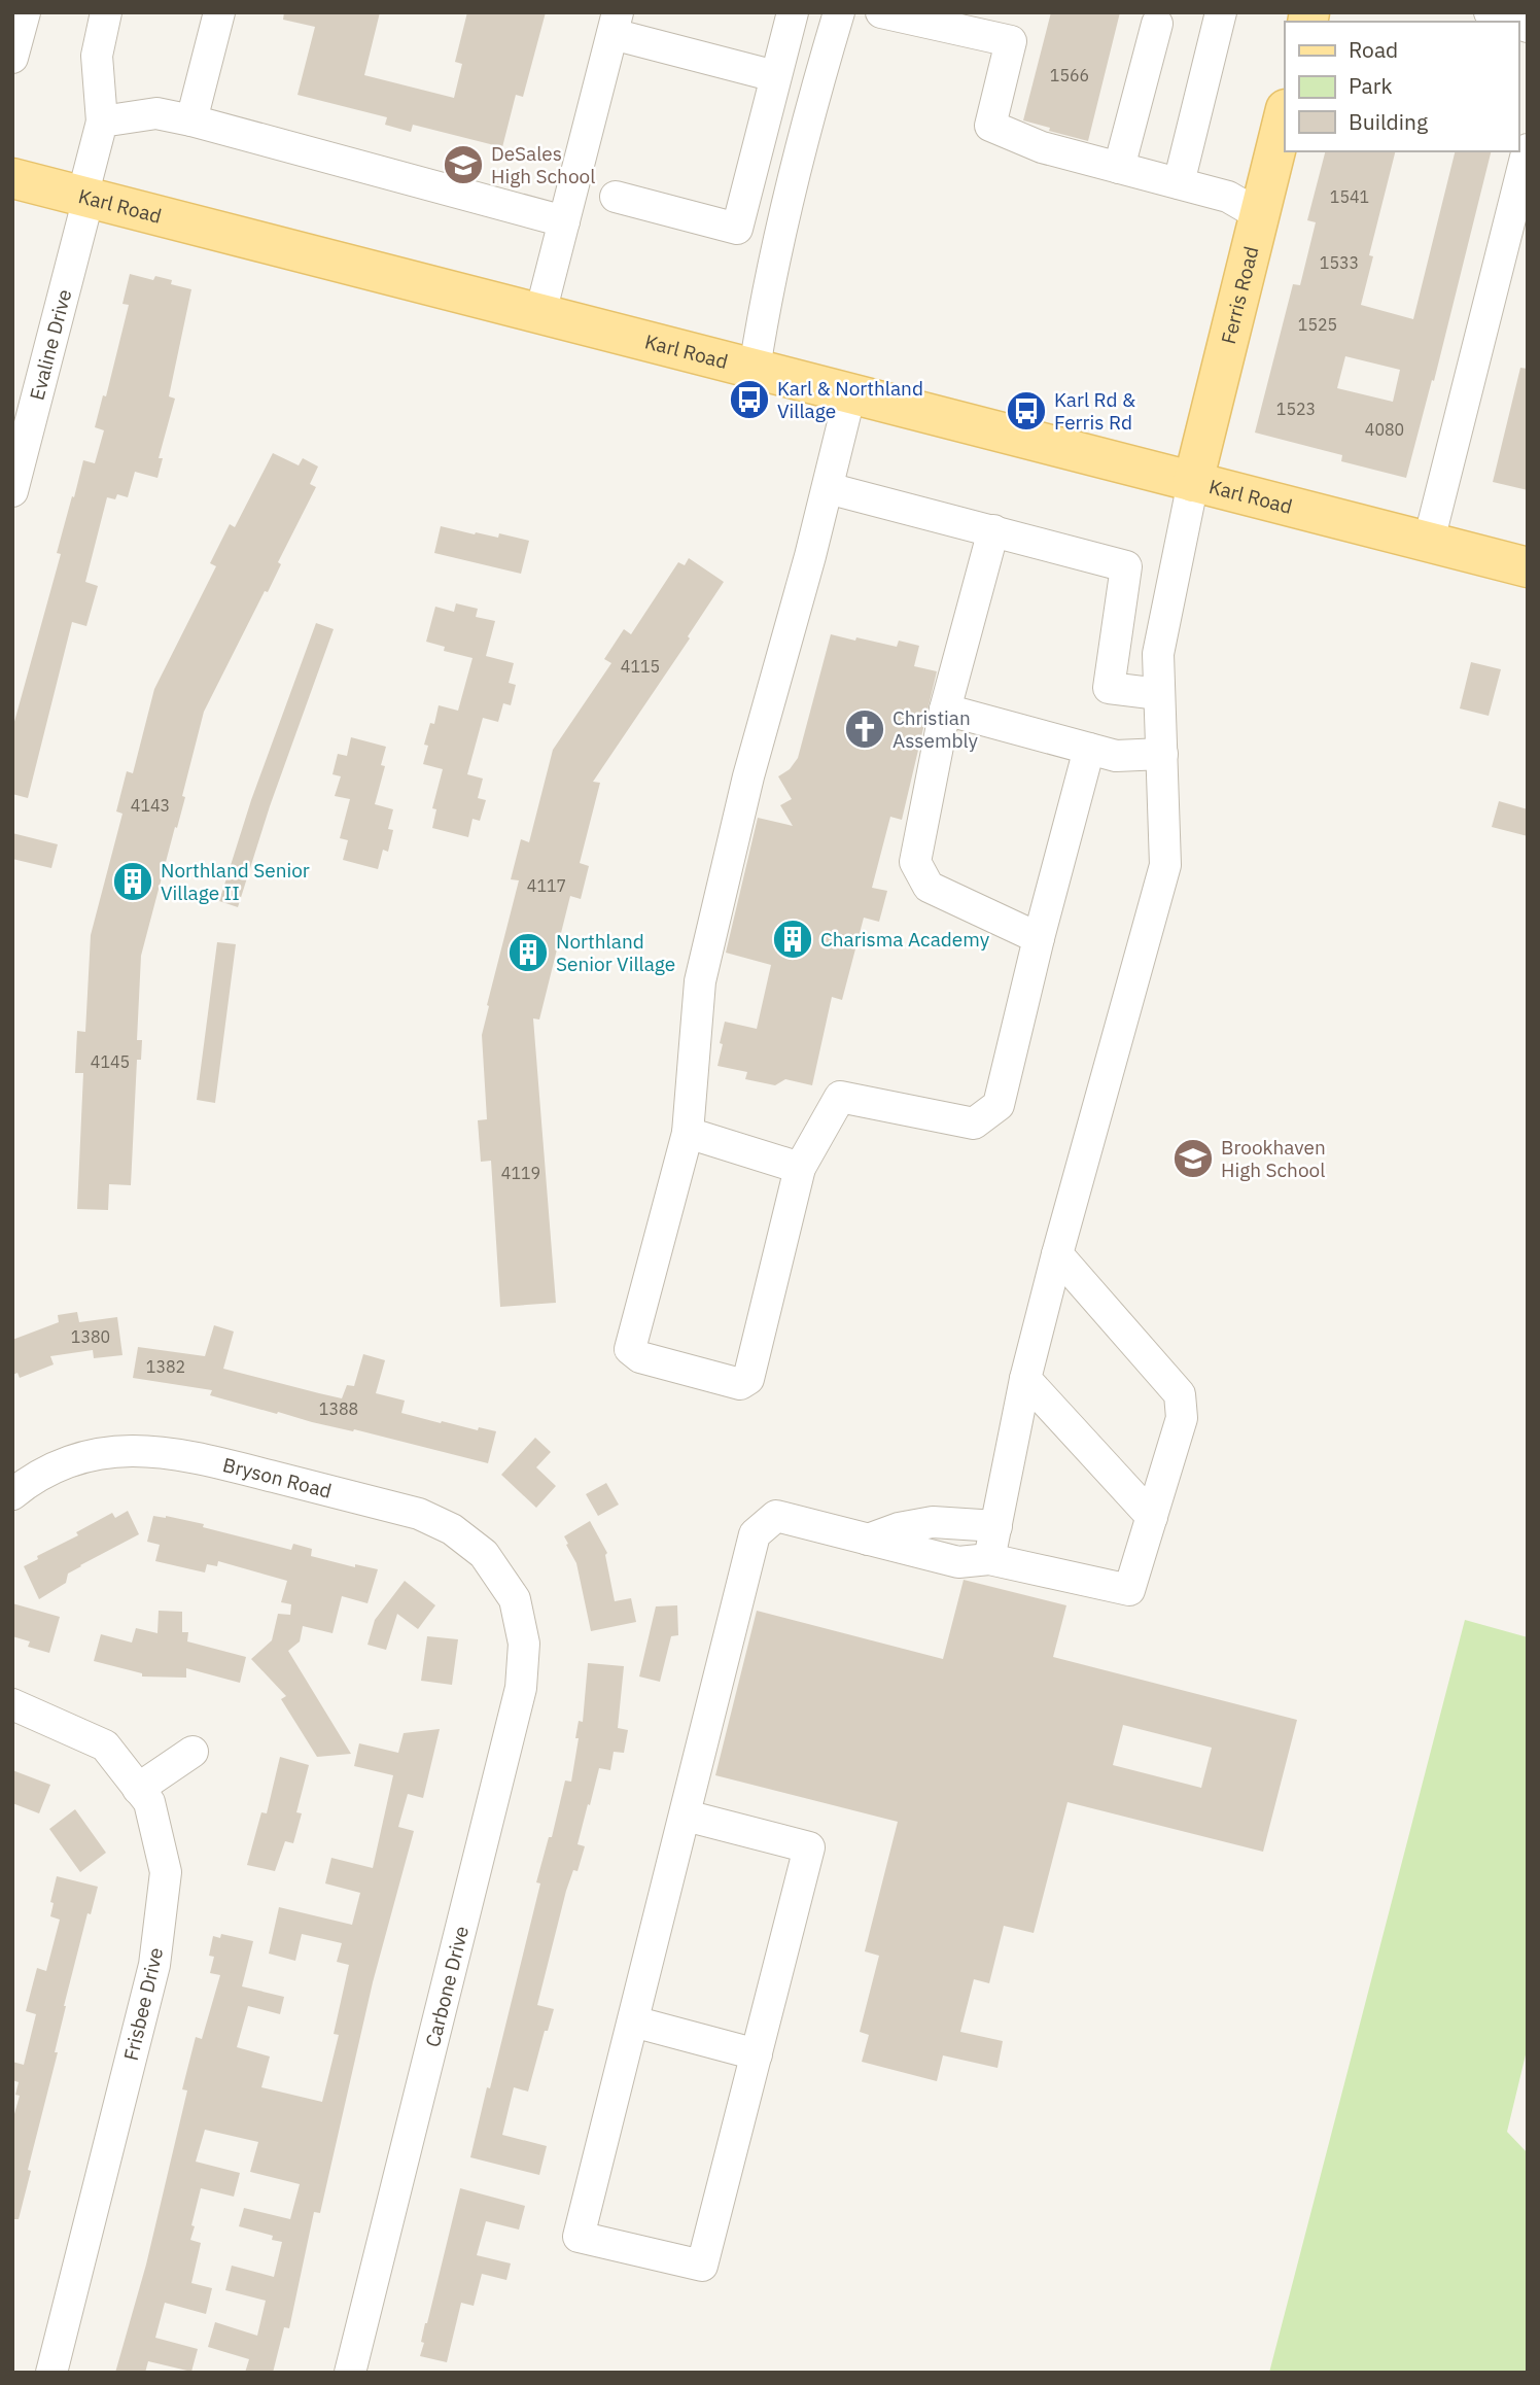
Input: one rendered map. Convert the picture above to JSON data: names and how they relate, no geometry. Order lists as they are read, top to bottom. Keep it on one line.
{"streets":{"main road":["Karl Road","Ferris Road"],"street":["Evaline Drive","Bryson Road","Carbone Drive","Frisbee Drive"]},"crossings":[["Karl Road","Ferris Road"],["Karl Road","Evaline Drive"],["Bryson Road","Carbone Drive"]],"places":{"school or university":["DeSales High School","Brookhaven High School"],"bus stop":["Karl & Northland Village","Karl Rd & Ferris Rd"],"church":["Christian Assembly"],"building":["Northland Senior Village II","Charisma Academy","Northland Senior Village"]},"house_numbers":["1566","1541","1533","1525","1523","4080","4115","4143","4117","4145","4119","1380","1382","1388"],"legend":["Road","Park","Building"]}
